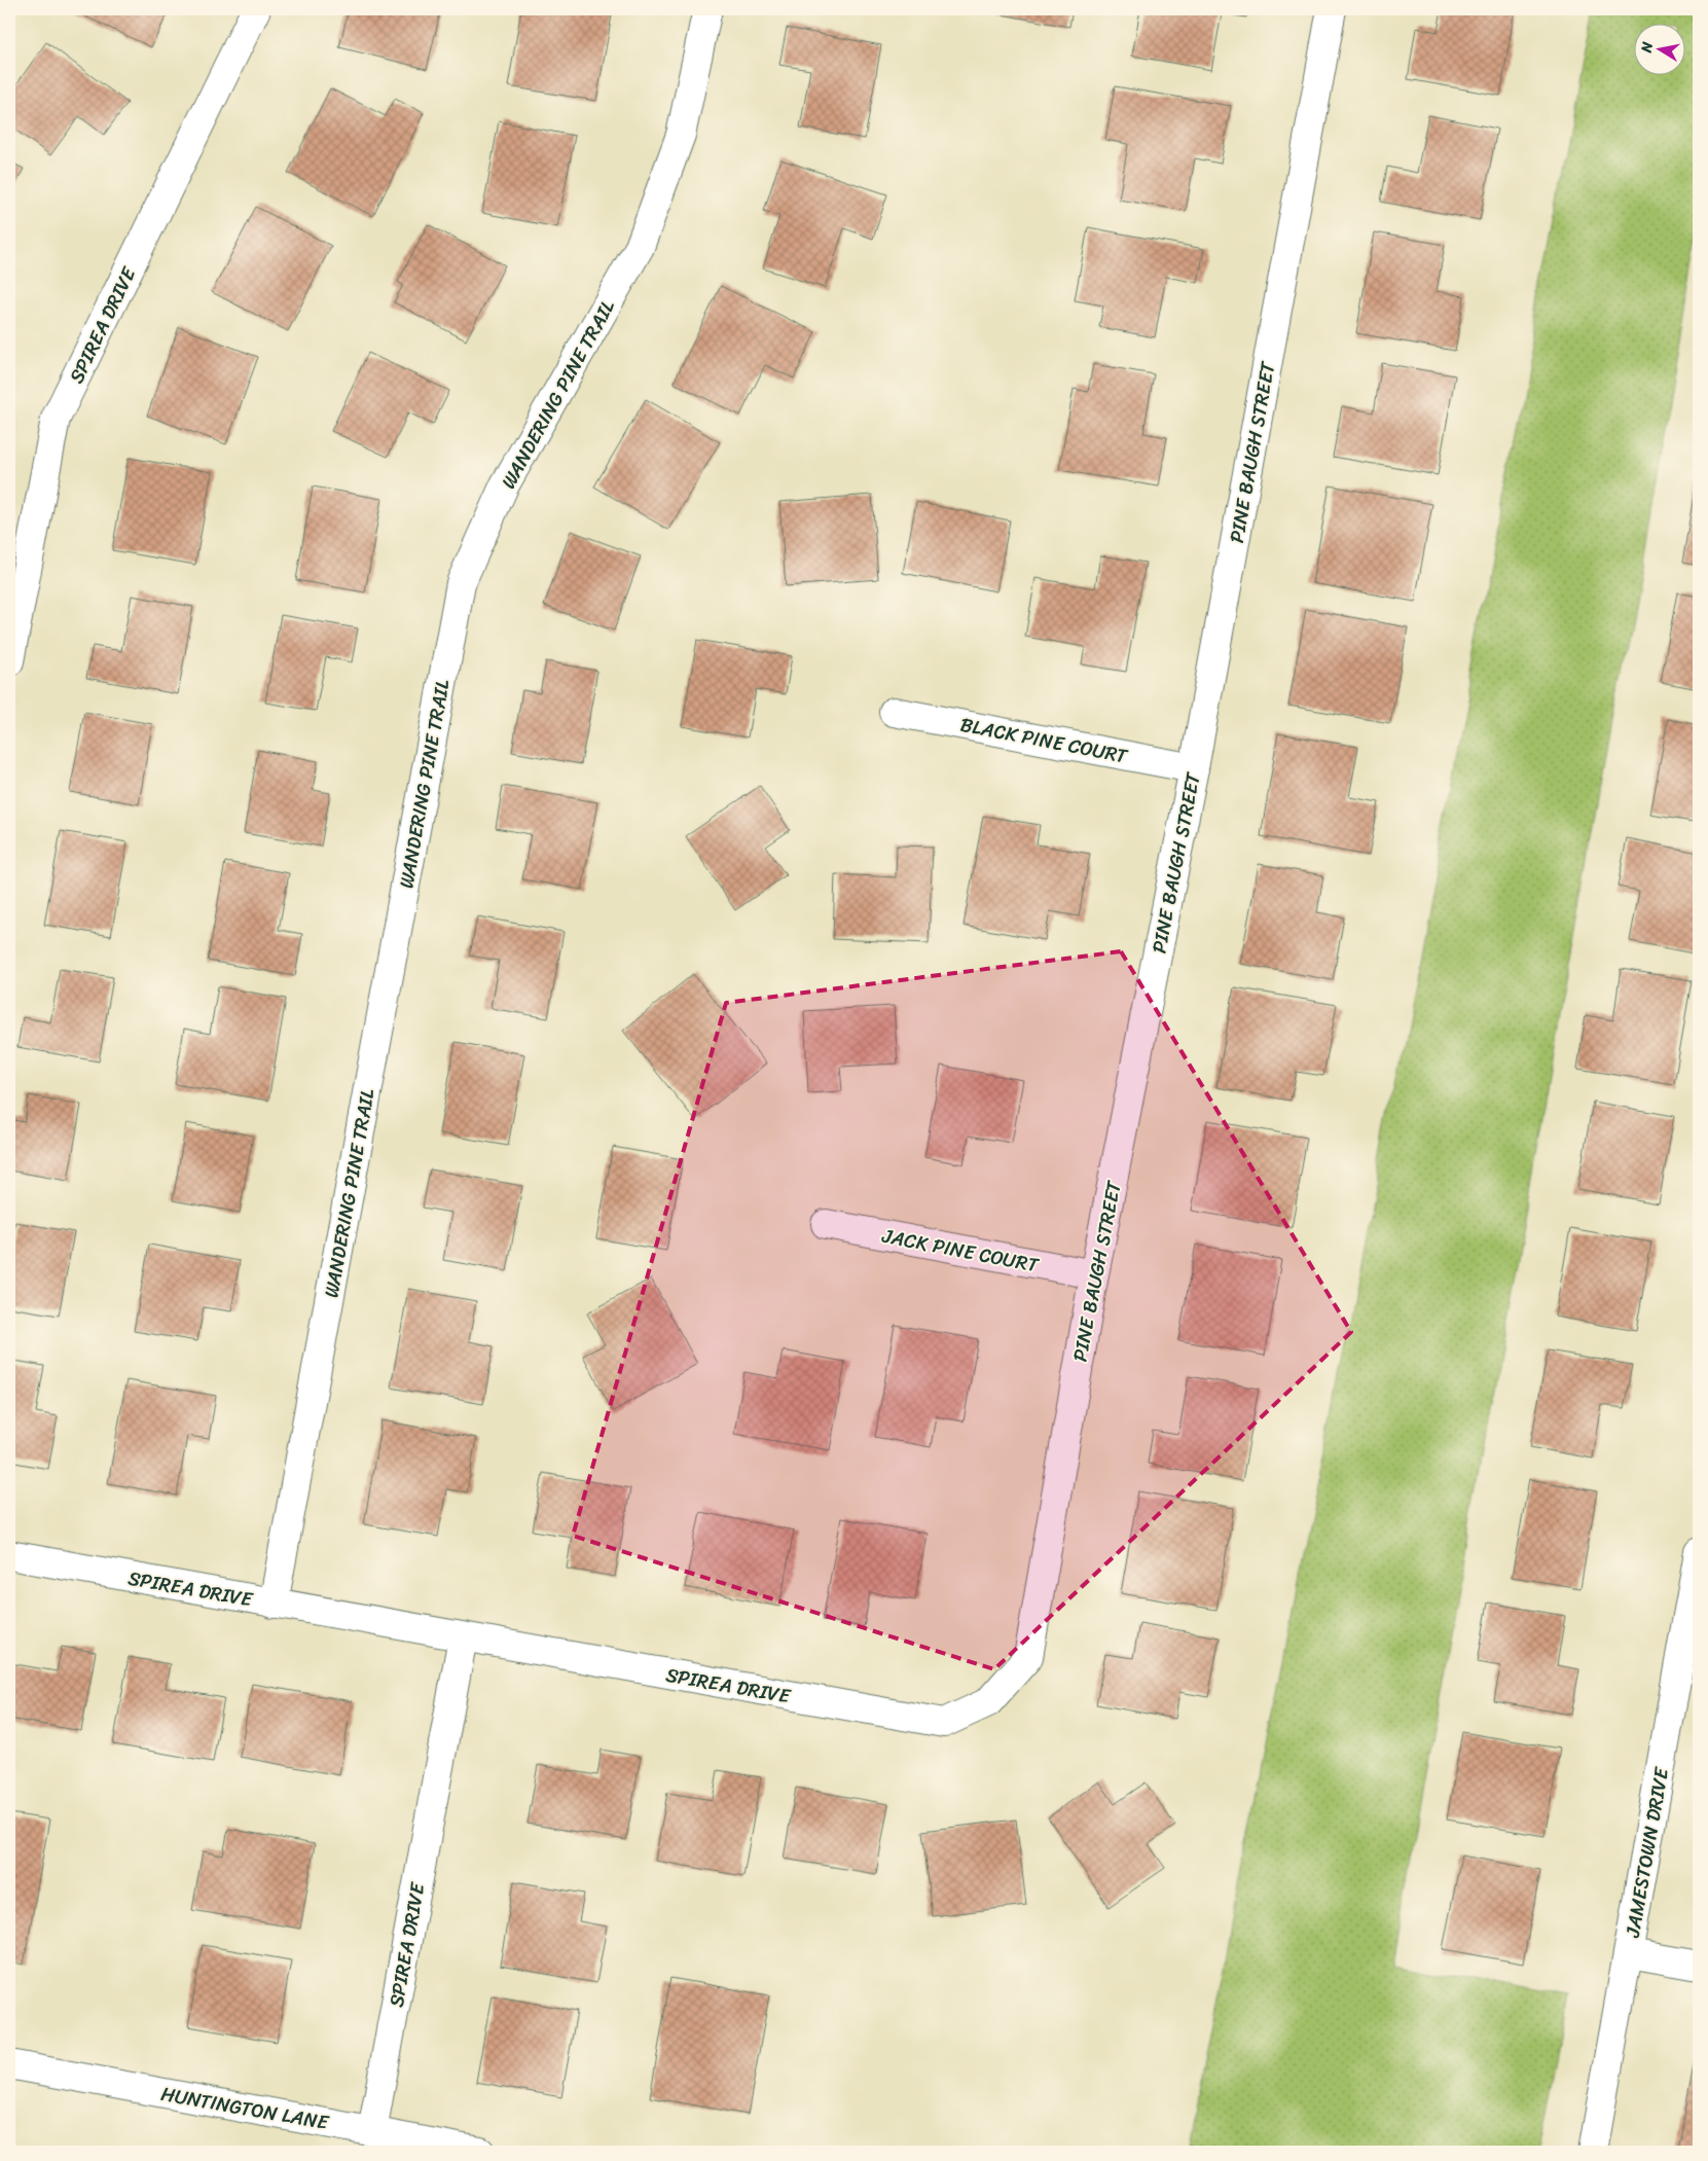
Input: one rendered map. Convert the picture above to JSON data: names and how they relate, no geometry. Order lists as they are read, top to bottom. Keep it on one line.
{"streets":{"street":["SPIREA DRIVE","WANDERING PINE TRAIL","PINE BAUGH STREET","BLACK PINE COURT","JACK PINE COURT","JAMESTOWN DRIVE","HUNTINGTON LANE"]},"crossings":[["SPIREA DRIVE","WANDERING PINE TRAIL"],["SPIREA DRIVE","PINE BAUGH STREET"],["SPIREA DRIVE","HUNTINGTON LANE"],["PINE BAUGH STREET","BLACK PINE COURT"],["PINE BAUGH STREET","JACK PINE COURT"]],"north":"left"}
